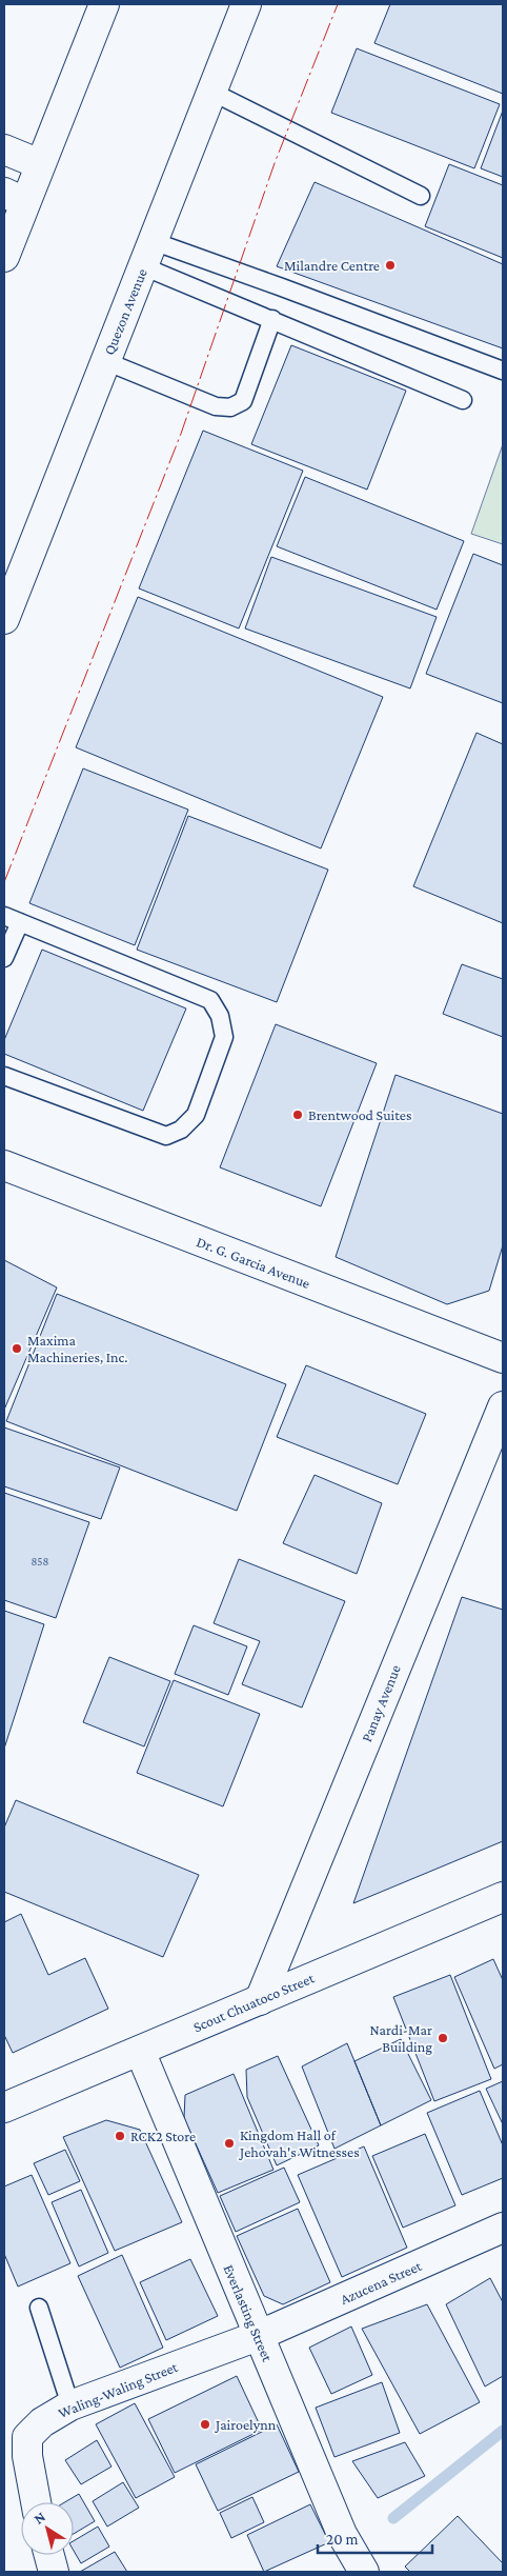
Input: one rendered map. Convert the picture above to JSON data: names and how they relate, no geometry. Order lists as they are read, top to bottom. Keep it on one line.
{"streets":{"street":["Quezon Avenue","Dr. G. Garcia Avenue","Panay Avenue","Scout Chuatoco Street","Azucena Street","Everlasting Street","Waling-Waling Street"]},"crossings":[["Panay Avenue","Scout Chuatoco Street"],["Scout Chuatoco Street","Everlasting Street"],["Azucena Street","Everlasting Street"],["Azucena Street","Waling-Waling Street"],["Everlasting Street","Waling-Waling Street"]],"places":["Milandre Centre","Brentwood Suites","Maxima Machineries, Inc.","Nardi-Mar Building","RCK2 Store","Kingdom Hall of Jehovah's Witnesses","Jairoelynn"],"house_numbers":["858"],"scale_bar":"20 m","north":"top left"}
